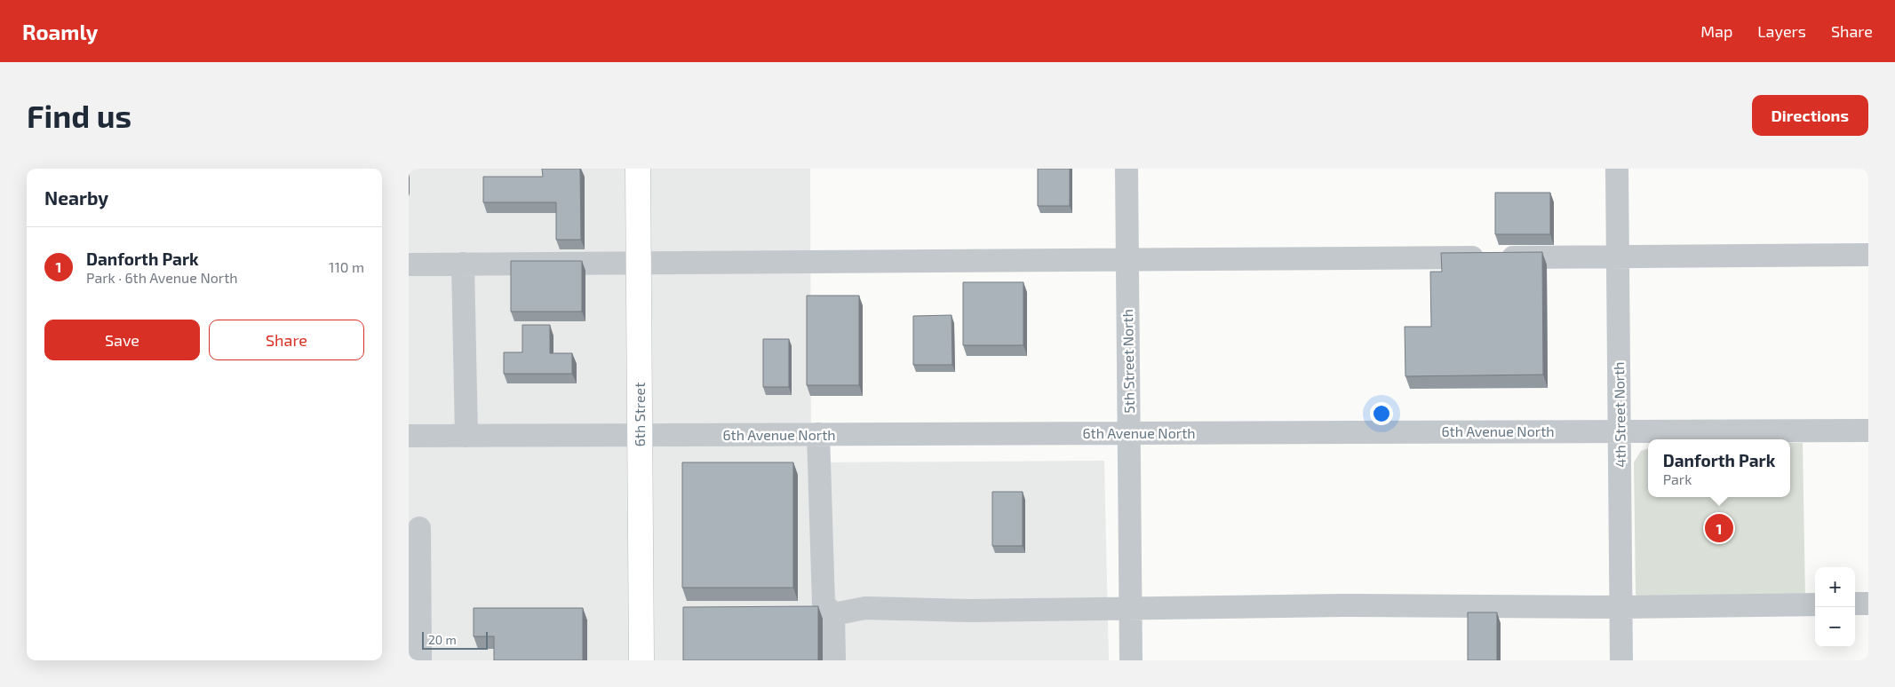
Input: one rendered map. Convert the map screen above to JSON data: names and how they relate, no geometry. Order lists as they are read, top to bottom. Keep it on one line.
{"streets":{"main road":["6th Street"],"street":["5th Street North","4th Street North","6th Avenue North"]},"crossings":[["5th Street North","6th Avenue North"],["6th Street","6th Avenue North"],["4th Street North","6th Avenue North"]],"scale_bar":"20 m","page":{"header":"Roamly","nav":["Map","Layers","Share"],"buttons":["Directions",["Save","Share"]],"title":"Find us","heading":"Nearby","list":[{"mark":"1","name":"Danforth Park","note":"Park · 6th Avenue North","value":"110 m"}],"popup":["Danforth Park","Park"],"pins":"1","map_buttons":["+","−"],"scale":"20 m"}}
